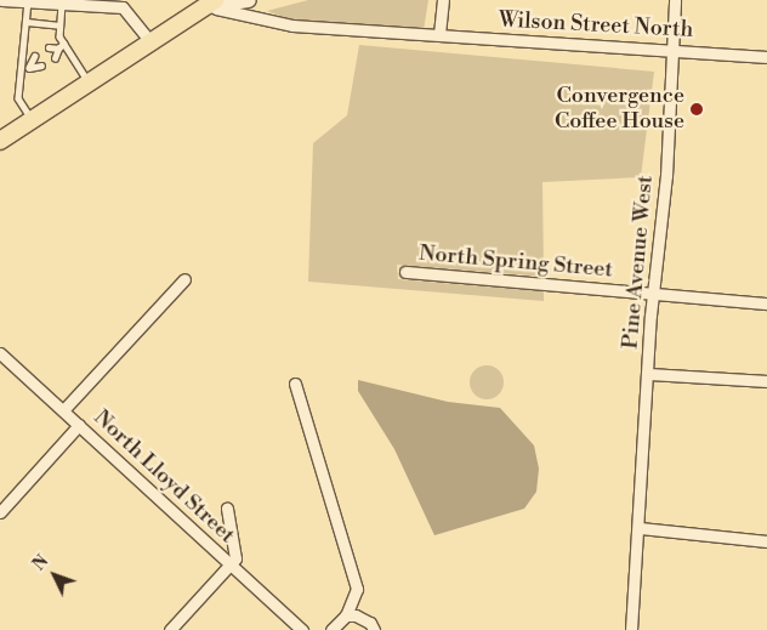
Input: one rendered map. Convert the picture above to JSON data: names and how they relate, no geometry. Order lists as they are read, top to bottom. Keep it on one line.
{"streets":{"street":["Wilson Street North","North Spring Street","Pine Avenue West","North Lloyd Street"]},"crossings":[["Wilson Street North","Pine Avenue West"],["North Spring Street","Pine Avenue West"]],"places":["Convergence Coffee House"],"north":"top left"}
